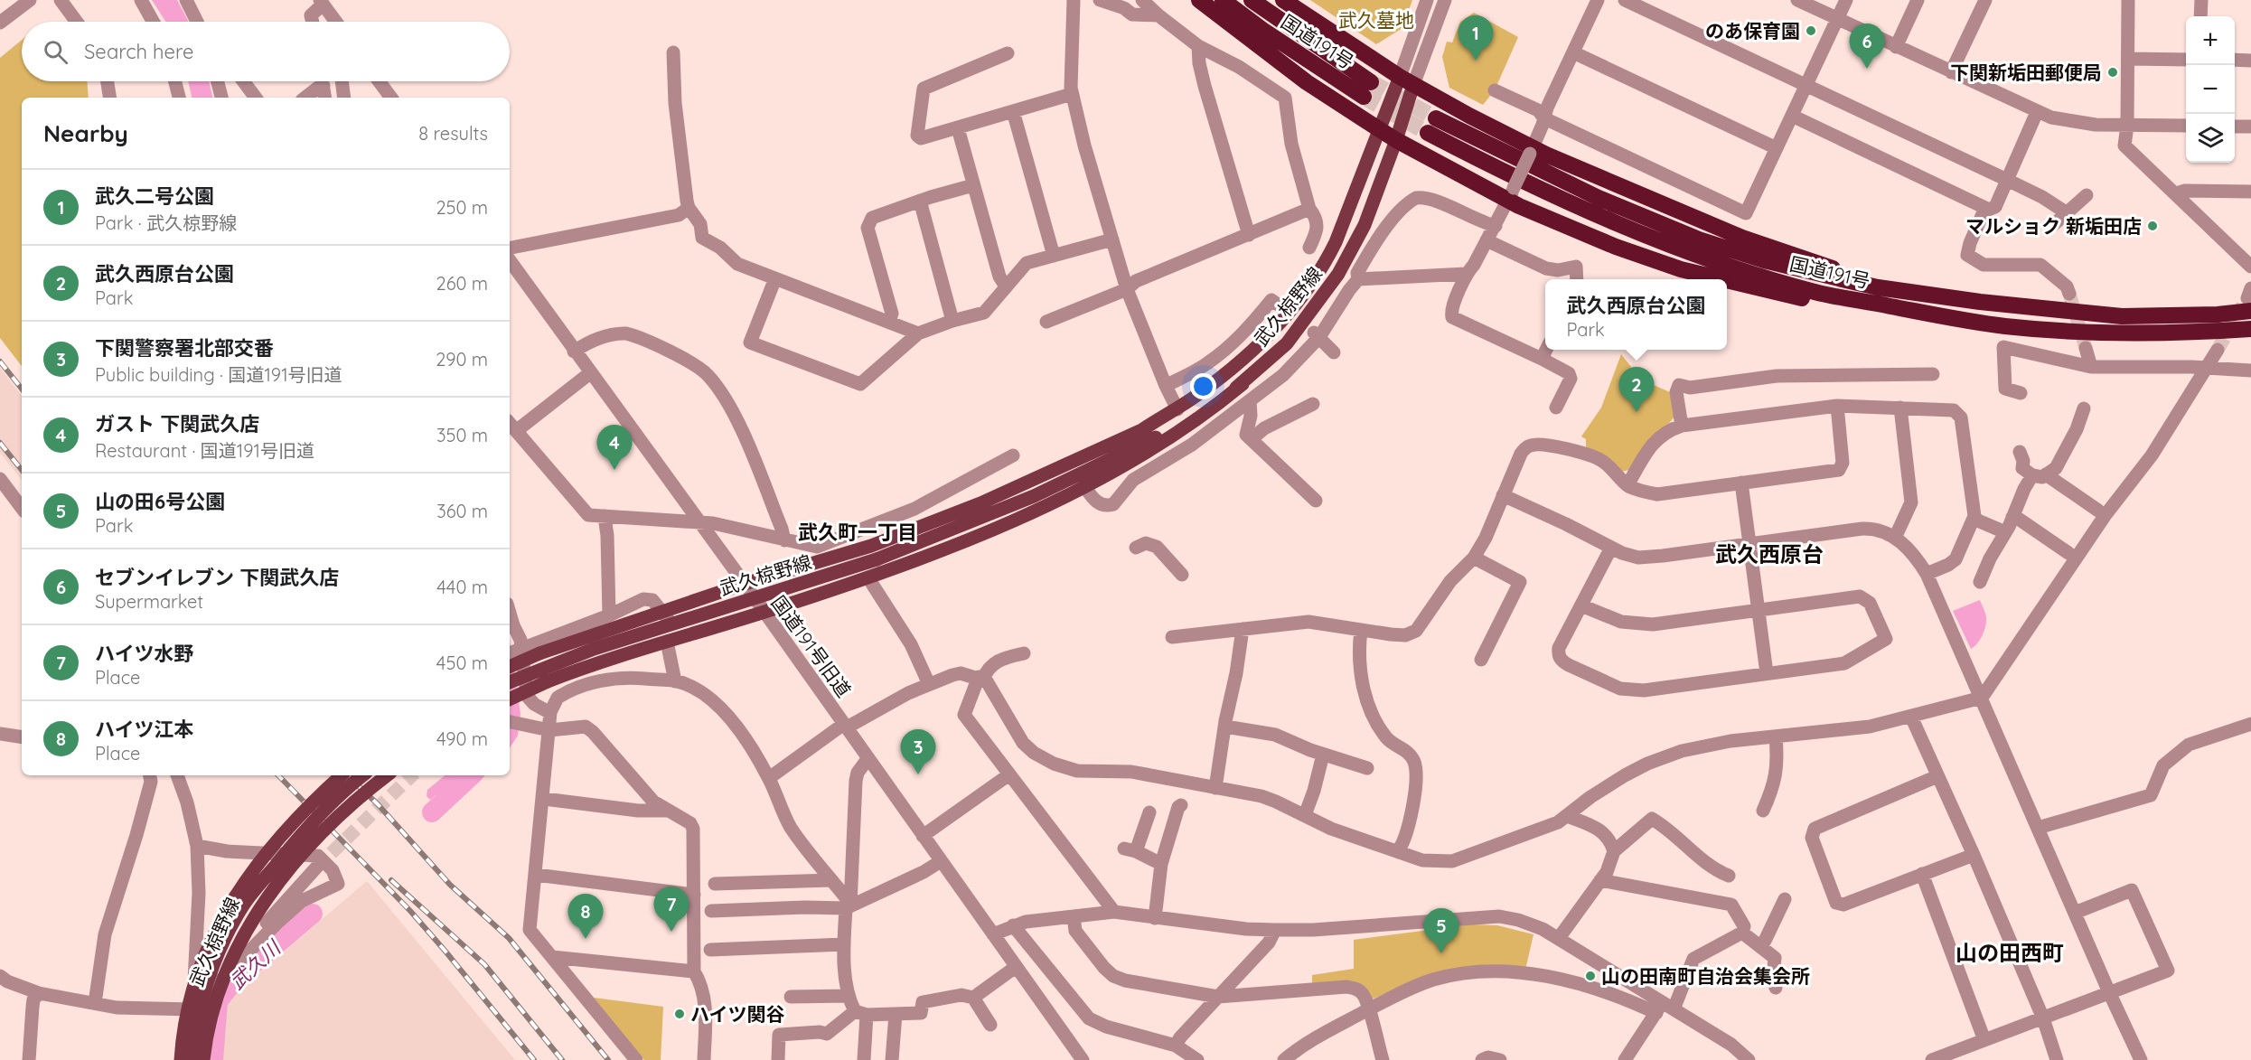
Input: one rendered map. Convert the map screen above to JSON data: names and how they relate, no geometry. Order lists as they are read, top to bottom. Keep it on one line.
{"streets":{"highway":["国道191号"],"main road":["武久椋野線"],"street":["国道191号旧道"]},"districts":["武久町一丁目","武久西原台","山の田西町"],"water":["武久川"],"parks":["武久墓地"],"places":["のあ保育園","下関新垢田郵便局","マルショク 新垢田店","山の田南町自治会集会所","ハイツ関谷"],"page":{"pins":["1","6","2","4","3","7","8","5"],"map_buttons":["+","−"],"search":"Search here","heading":["Nearby","8 results"],"list":[{"mark":"1","name":"武久二号公園","note":"Park · 武久椋野線","value":"250 m"},{"mark":"2","name":"武久西原台公園","note":"Park","value":"260 m"},{"mark":"3","name":"下関警察署北部交番","note":"Public building · 国道191号旧道","value":"290 m"},{"mark":"4","name":"ガスト 下関武久店","note":"Restaurant · 国道191号旧道","value":"350 m"},{"mark":"5","name":"山の田6号公園","note":"Park","value":"360 m"},{"mark":"6","name":"セブンイレブン 下関武久店","note":"Supermarket","value":"440 m"},{"mark":"7","name":"ハイツ水野","note":"Place","value":"450 m"},{"mark":"8","name":"ハイツ江本","note":"Place","value":"490 m"}],"popup":["武久西原台公園","Park"]}}
